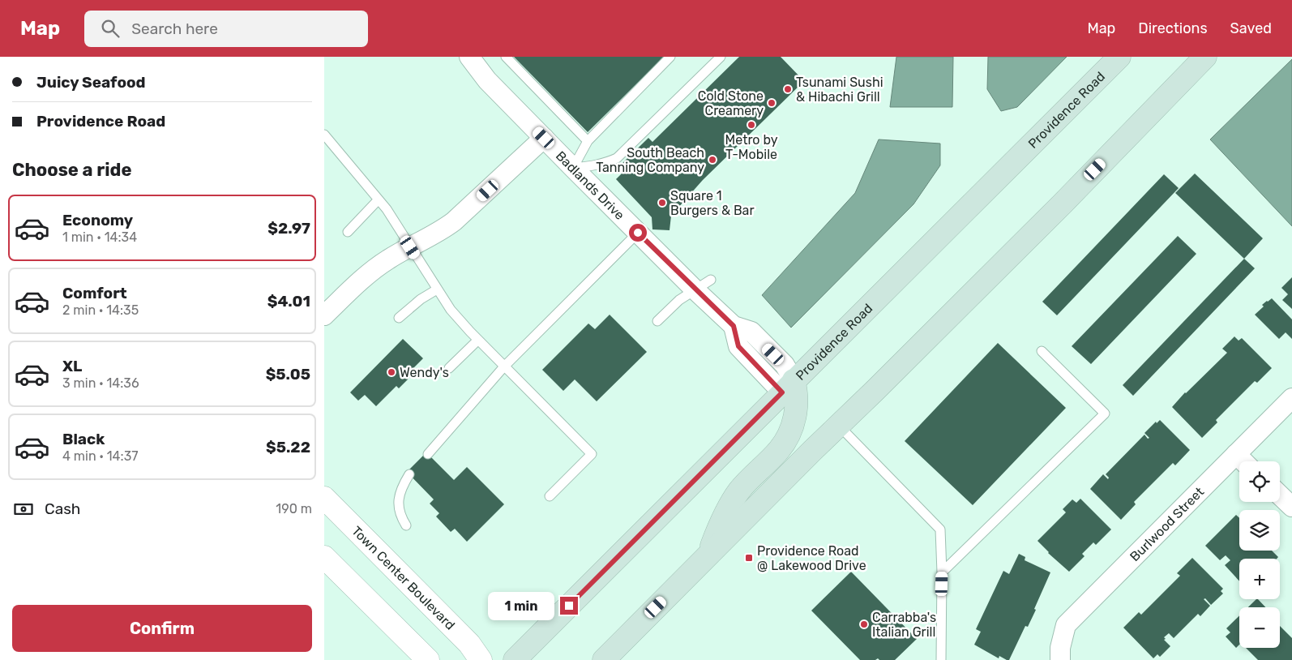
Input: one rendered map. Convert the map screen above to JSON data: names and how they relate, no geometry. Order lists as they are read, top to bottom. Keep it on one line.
{"streets":{"main road":["Providence Road"],"street":["Badlands Drive","Burlwood Street","Town Center Boulevard"]},"crossings":[["Providence Road","Badlands Drive"]],"places":{"other":["Tsunami Sushi & Hibachi Grill","Cold Stone Creamery","Metro by T-Mobile","South Beach Tanning Company","Square 1 Burgers & Bar","Wendy's","Carrabba's Italian Grill"],"transit":["Providence Road @ Lakewood Drive"]},"page":{"header":"Map","search":"Search here","nav":["Map","Directions","Saved"],"banner":["Juicy Seafood","Providence Road"],"heading":"Choose a ride","list":[{"name":"Economy","note":"1 min · 14:34","value":"$2.97"},{"name":"Comfort","note":"2 min · 14:35","value":"$4.01"},{"name":"XL","note":"3 min · 14:36","value":"$5.05"},{"name":"Black","note":"4 min · 14:37","value":"$5.22"}],"map_buttons":["+","−"],"pay":["Cash","190 m"],"bubble":"1 min","buttons":"Confirm"}}
